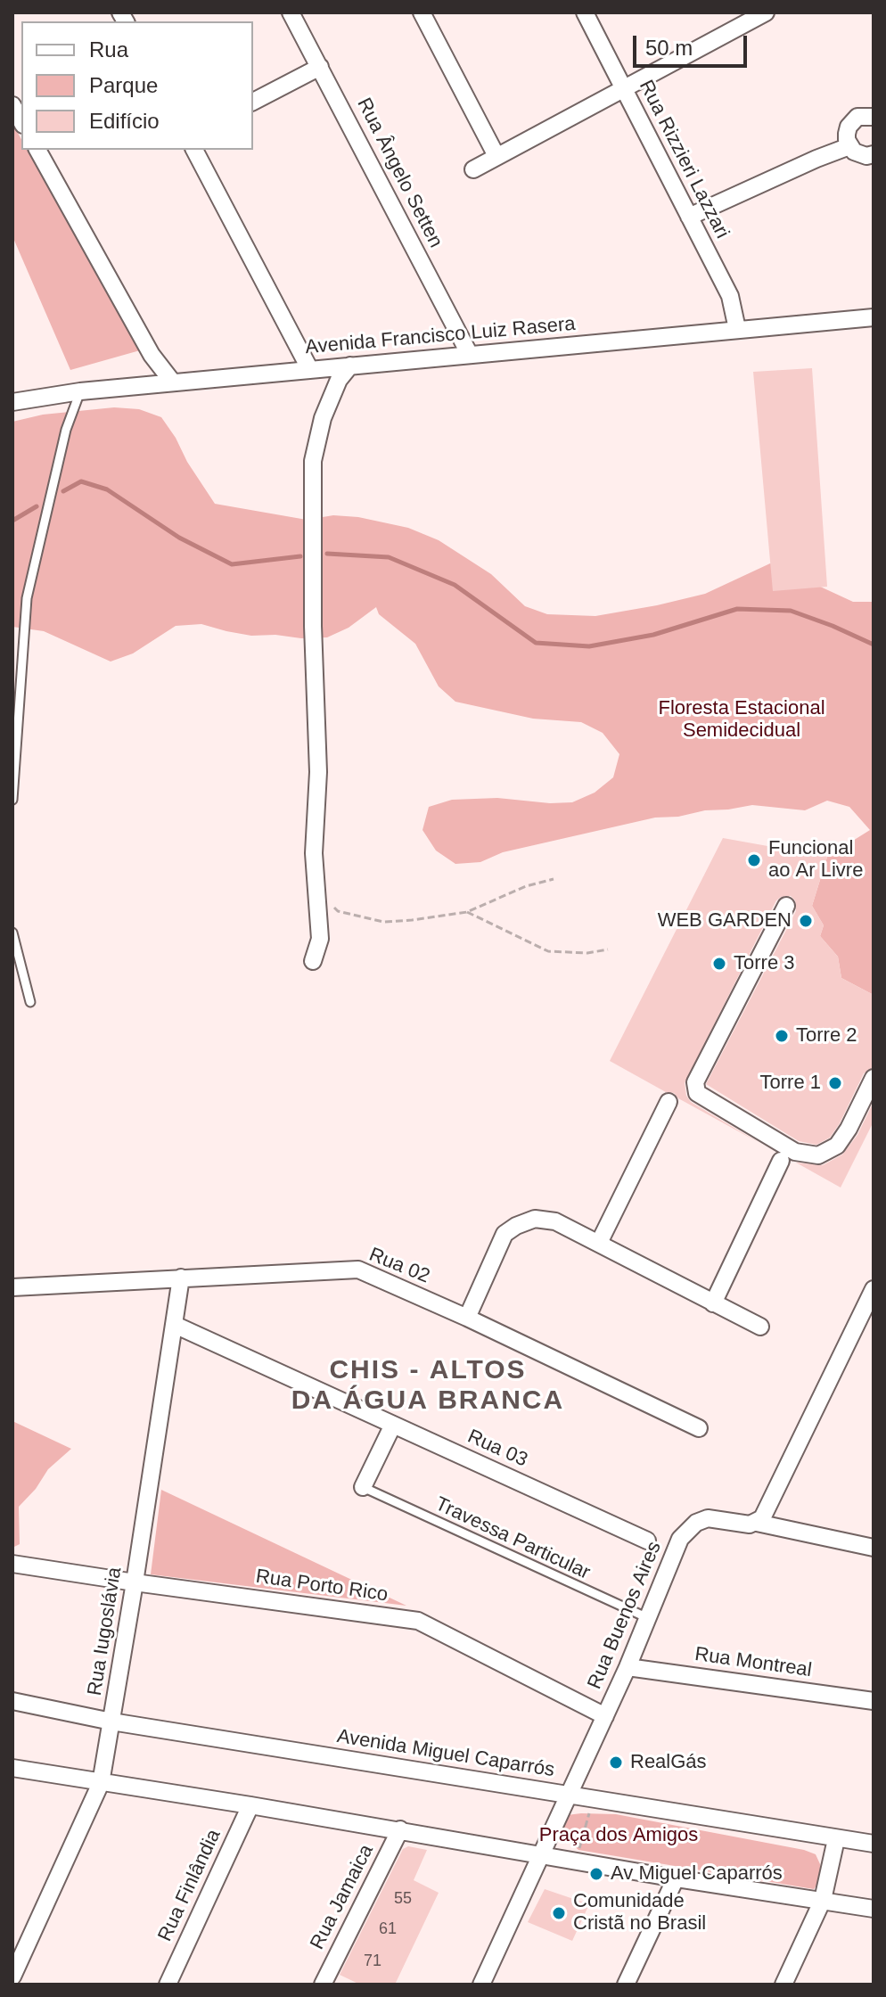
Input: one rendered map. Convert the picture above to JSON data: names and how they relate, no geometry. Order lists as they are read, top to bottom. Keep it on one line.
{"streets":{"street":["Rua Rizzieri Lazzari","Rua Ângelo Setten","Avenida Francisco Luiz Rasera","Rua 02","Rua 03","Rua Porto Rico","Rua Buenos Aires","Rua Iugoslávia","Rua Montreal","Avenida Miguel Caparrós","Rua Finlândia","Rua Jamaica"],"lane":["Travessa Particular"]},"crossings":[["Rua Rizzieri Lazzari","Avenida Francisco Luiz Rasera"],["Rua Ângelo Setten","Avenida Francisco Luiz Rasera"],["Rua 02","Rua Iugoslávia"],["Rua 03","Rua Iugoslávia"],["Travessa Particular","Rua Buenos Aires"],["Rua Porto Rico","Rua Buenos Aires"],["Rua Porto Rico","Rua Iugoslávia"],["Rua Buenos Aires","Rua Montreal"],["Rua Buenos Aires","Avenida Miguel Caparrós"],["Rua Iugoslávia","Avenida Miguel Caparrós"]],"districts":["CHIS - ALTOS DA ÁGUA BRANCA"],"parks":["Floresta Estacional Semidecidual","Praça dos Amigos"],"places":["Funcional ao Ar Livre","WEB GARDEN","Torre 3","Torre 2","Torre 1","RealGás","Av Miguel Caparrós","Comunidade Cristã no Brasil"],"house_numbers":["55","61","71"],"legend":["Rua","Parque","Edifício"],"scale_bar":"50 m"}
